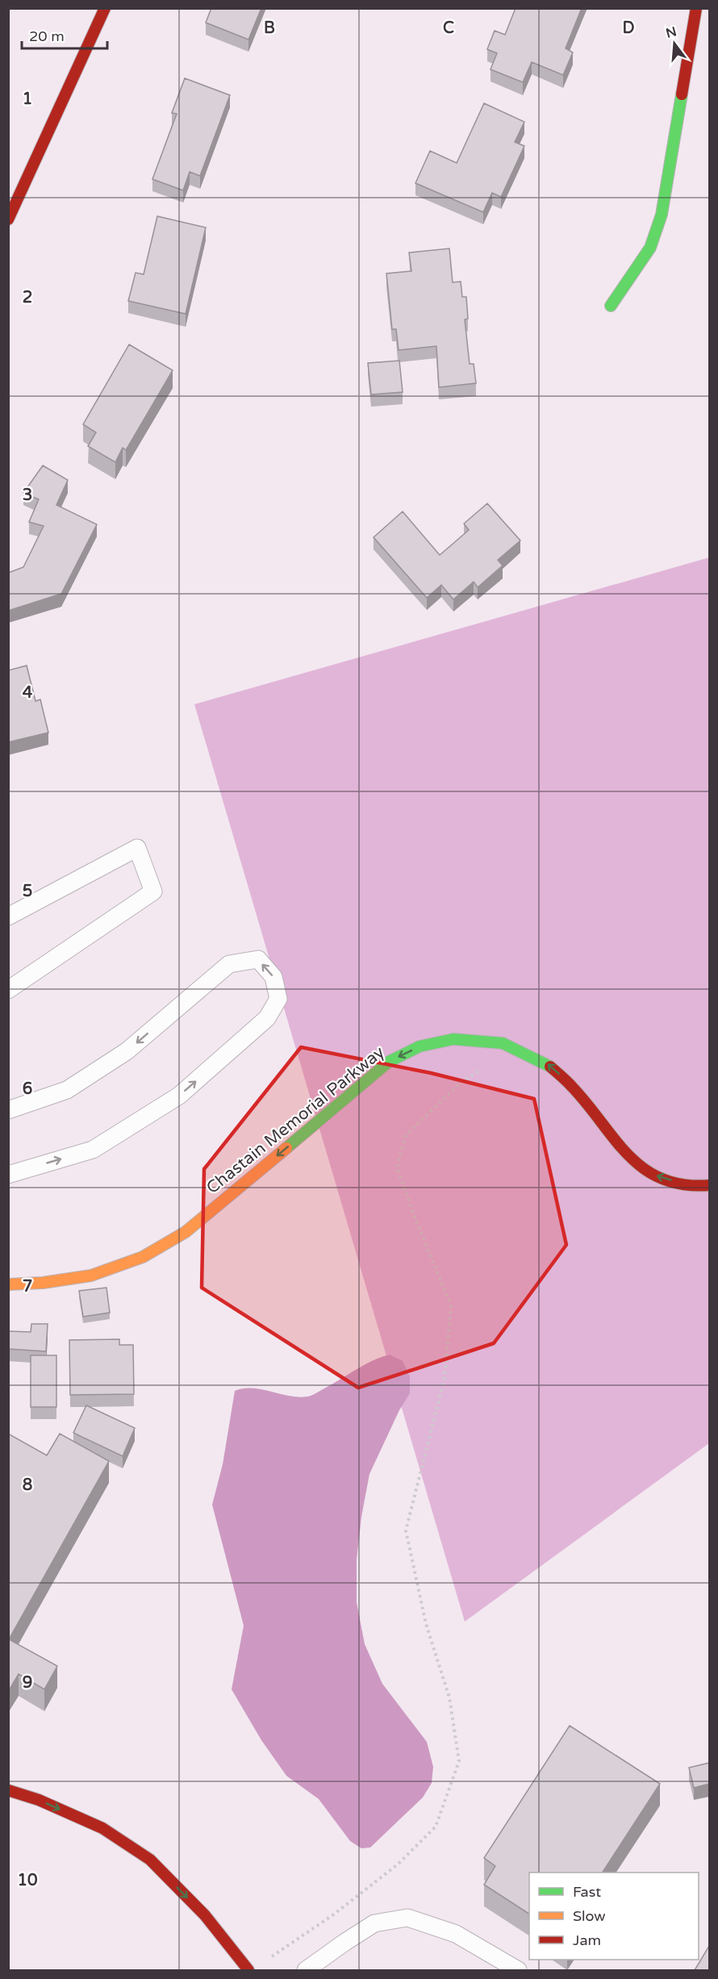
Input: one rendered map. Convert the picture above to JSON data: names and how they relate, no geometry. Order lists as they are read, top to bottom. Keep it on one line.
{"streets":{"street":["Chastain Memorial Parkway"]},"one_way":["Chastain Memorial Parkway"],"legend":["Fast","Slow","Jam"],"scale_bar":"20 m","north":"top","grid":{"columns":["B","C","D"],"rows":["1","2","3","4","5","6","7","8","9","10"]}}
